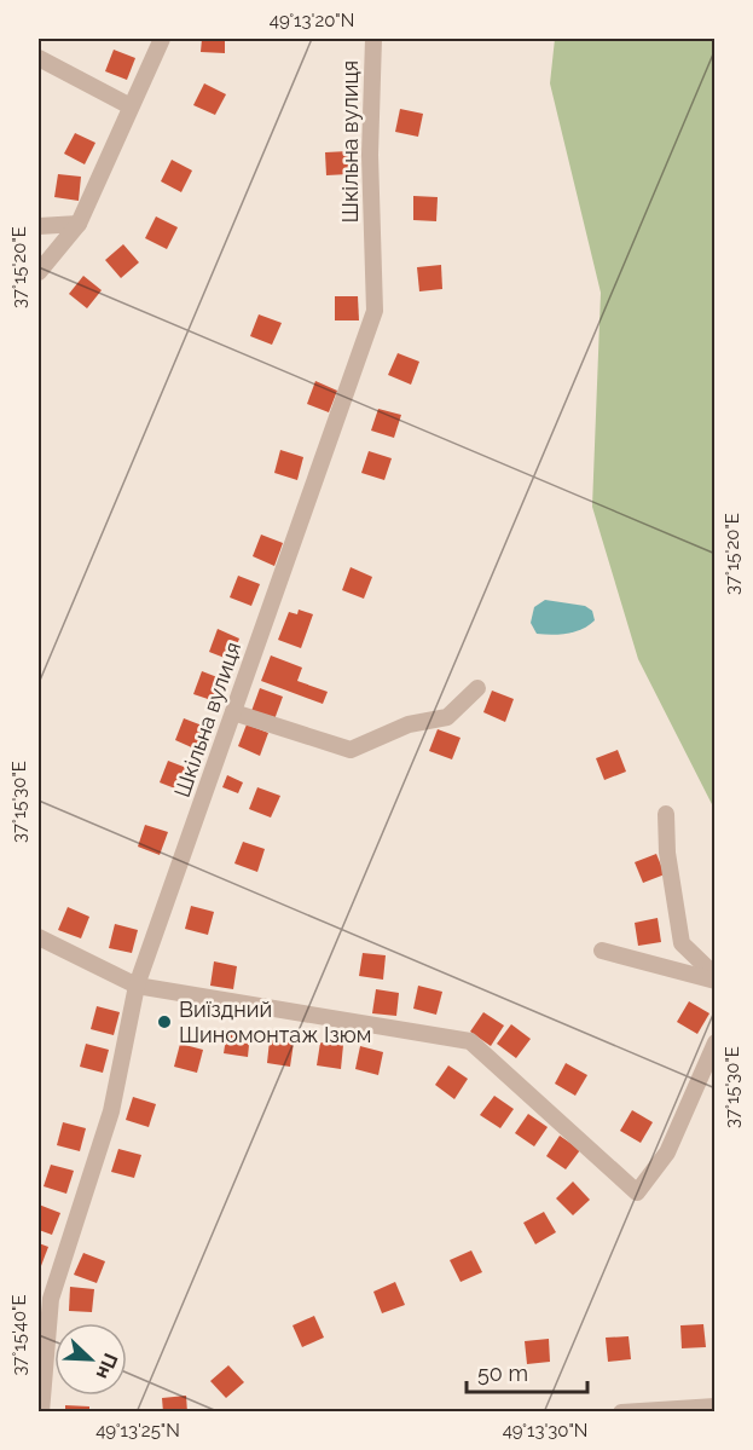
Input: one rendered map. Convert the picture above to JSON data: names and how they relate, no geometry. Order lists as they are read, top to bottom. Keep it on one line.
{"streets":{"street":["Шкільна вулиця"]},"places":["Виїздний Шиномонтаж Ізюм"],"scale_bar":"50 m","north":"bottom right","coordinates":["49°13'20\"N","37°15'20\"E","37°15'30\"E","37°15'40\"E","49°13'25\"N","49°13'30\"N"]}
